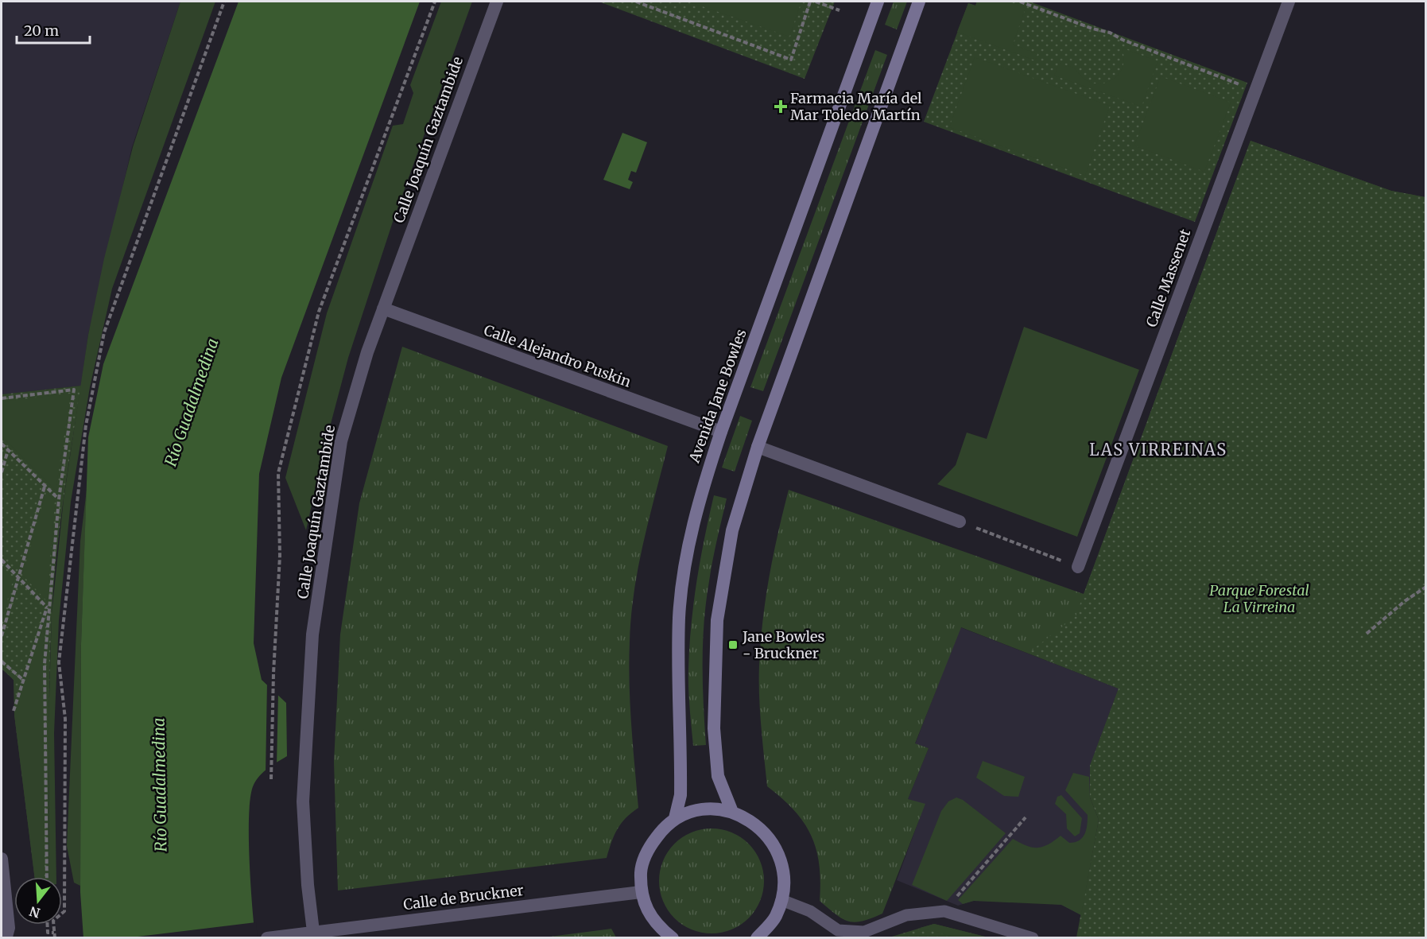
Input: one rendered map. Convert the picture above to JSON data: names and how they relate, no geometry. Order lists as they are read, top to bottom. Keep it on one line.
{"streets":{"main road":["Avenida Jane Bowles"],"street":["Calle Joaquín Gaztambide","Calle Massenet","Calle Alejandro Puskin","Calle de Bruckner"]},"crossings":[["Calle Joaquín Gaztambide","Calle Alejandro Puskin"],["Calle Joaquín Gaztambide","Calle de Bruckner"],["Calle Alejandro Puskin","Avenida Jane Bowles"]],"districts":["LAS VIRREINAS"],"water":["Río Guadalmedina"],"parks":["Parque Forestal La Virreina"],"places":{"health":["Farmacia María del Mar Toledo Martín"],"transit":["Jane Bowles - Bruckner"]},"scale_bar":"20 m","north":"bottom"}
